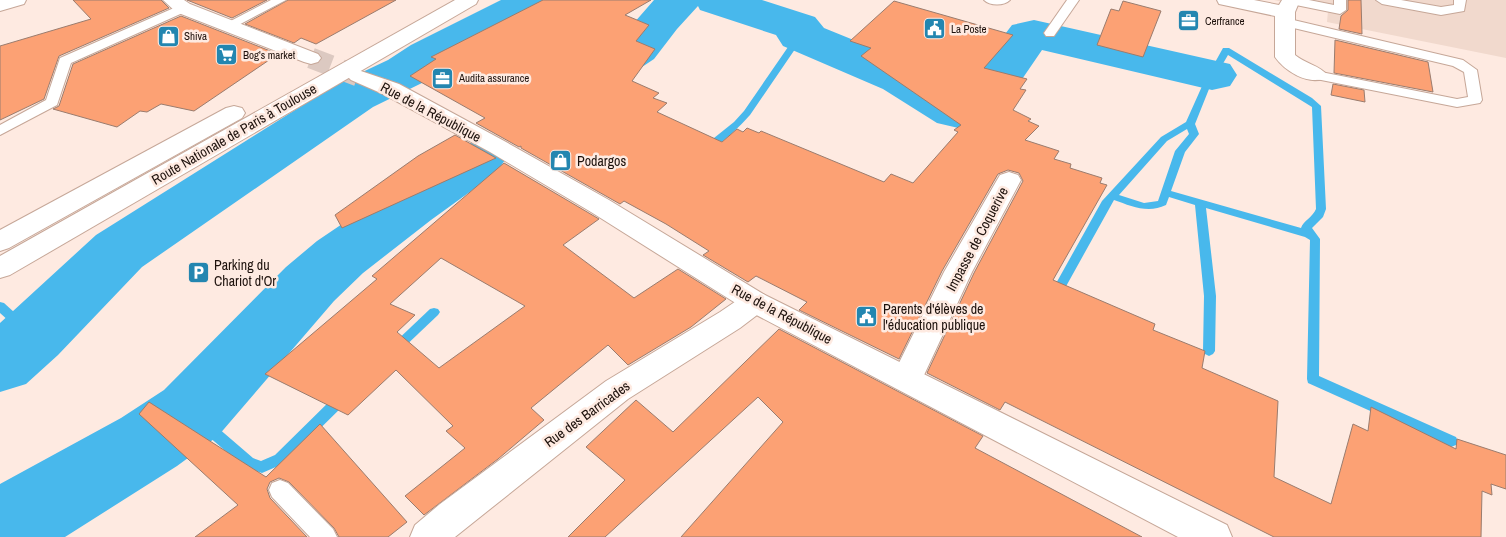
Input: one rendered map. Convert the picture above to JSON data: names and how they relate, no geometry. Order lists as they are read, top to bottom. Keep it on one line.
{"streets":{"street":["Rue de la République","Route Nationale de Paris à Toulouse","Impasse de Coquerive","Rue des Barricades"]},"crossings":[["Rue de la République","Impasse de Coquerive"],["Rue de la République","Rue des Barricades"]],"places":{"office":["Cerfrance","Audita assurance"],"public building":["La Poste","Parents d'élèves de l'éducation publique"],"shop":["Shiva","Podargos"],"supermarket":["Bog's market"],"parking":["Parking du Chariot d'Or"]}}
